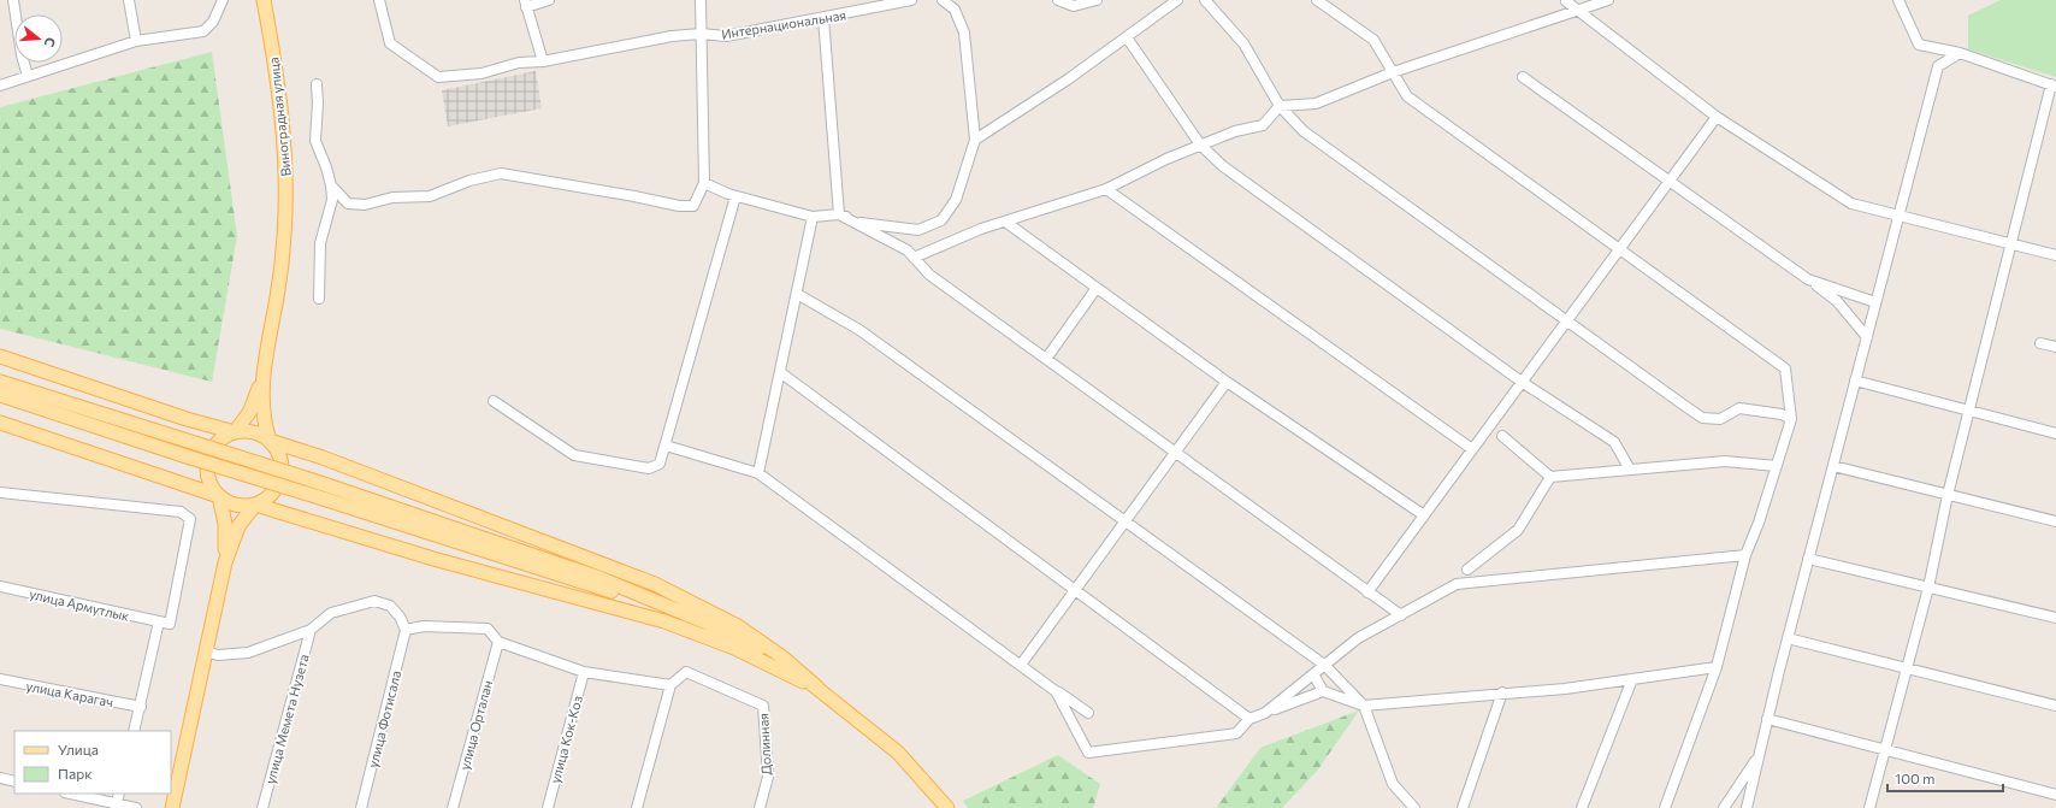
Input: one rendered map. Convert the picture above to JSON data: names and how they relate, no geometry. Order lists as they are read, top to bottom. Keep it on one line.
{"streets":{"main road":["Виноградная улица"],"street":["Интернациональная","улица Армутлык","улица Карагач","улица Мемета Нузета","улица Фотисала","улица Орталан","улица Кок-Коз","Долинная"]},"legend":["Улица","Парк"],"scale_bar":"100 m","north":"right"}
